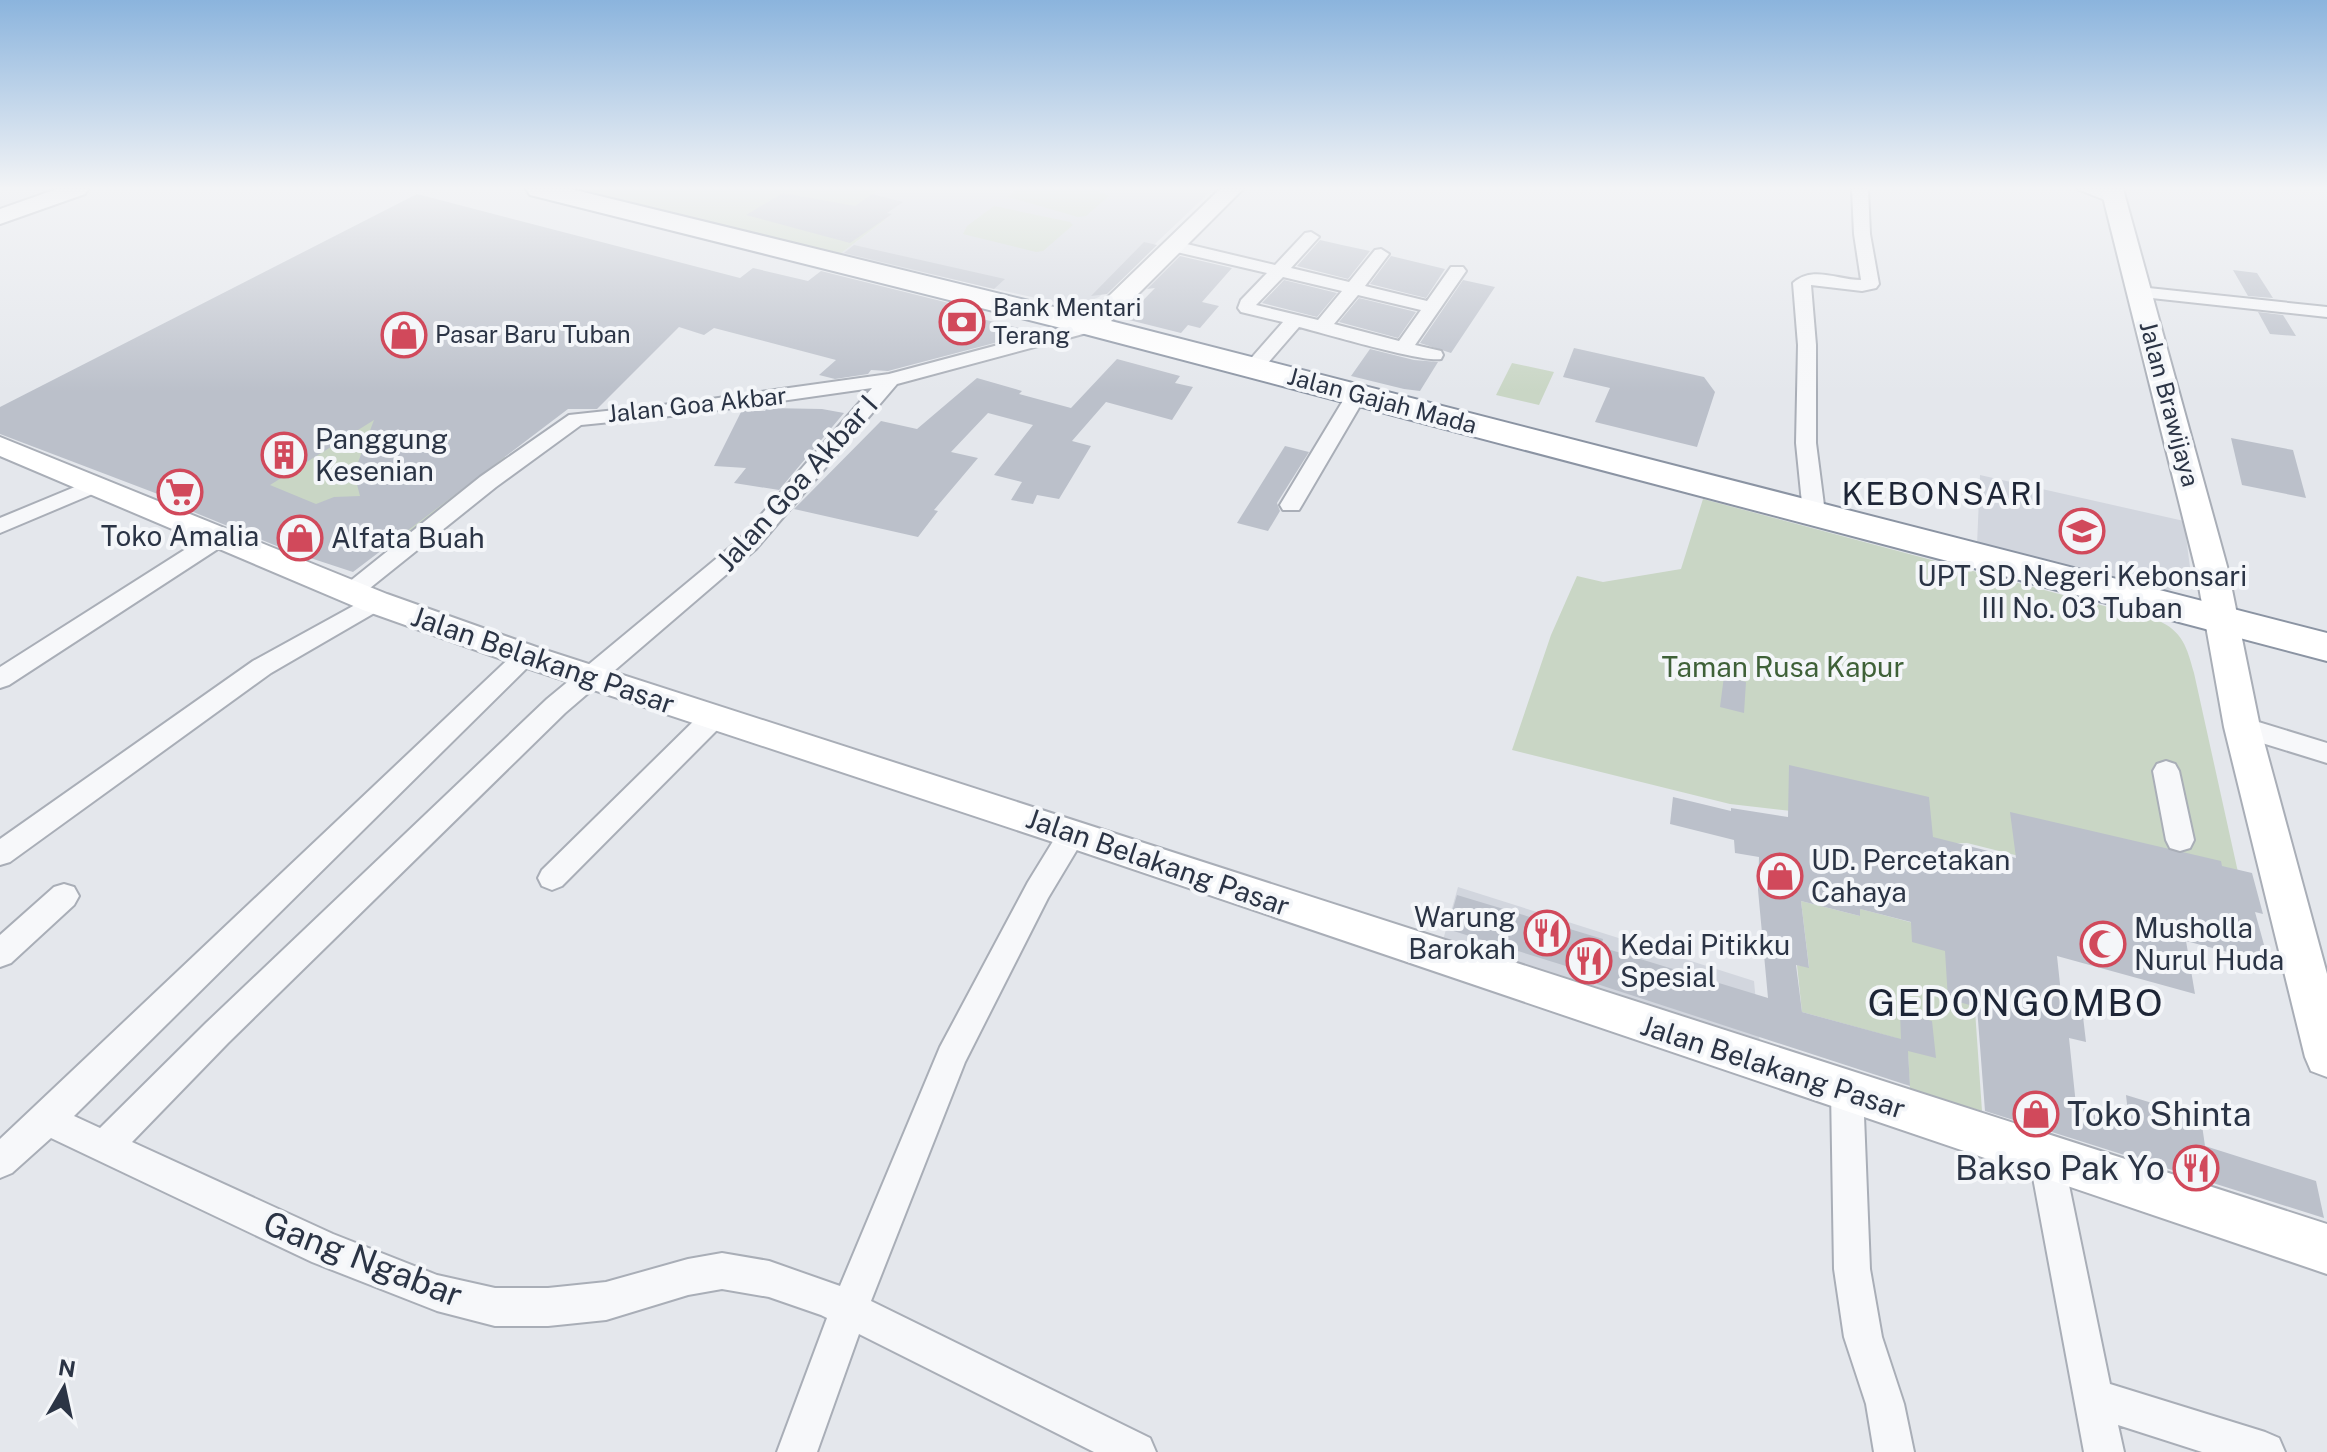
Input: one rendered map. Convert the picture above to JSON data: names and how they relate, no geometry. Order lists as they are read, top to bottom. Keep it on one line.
{"streets":{"highway":["Jalan Gajah Mada"],"street":["Jalan Brawijaya","Jalan Goa Akbar","Jalan Goa Akbar I","Jalan Belakang Pasar","Gang Ngabar"]},"crossings":[["Jalan Gajah Mada","Jalan Brawijaya"],["Jalan Gajah Mada","Jalan Goa Akbar"],["Jalan Goa Akbar","Jalan Goa Akbar I"],["Jalan Goa Akbar","Jalan Belakang Pasar"],["Jalan Goa Akbar I","Jalan Belakang Pasar"],["Jalan Goa Akbar I","Gang Ngabar"]],"districts":["KEBONSARI","GEDONGOMBO"],"parks":["Taman Rusa Kapur"],"places":{"bank":["Bank Mentari Terang"],"shop":["Pasar Baru Tuban","Alfata Buah","UD. Percetakan Cahaya","Toko Shinta"],"building":["Panggung Kesenian"],"supermarket":["Toko Amalia"],"school or university":["UPT SD Negeri Kebonsari III No. 03 Tuban"],"restaurant":["Warung Barokah","Kedai Pitikku Spesial","Bakso Pak Yo"],"mosque":["Musholla Nurul Huda"]},"north":"top"}
